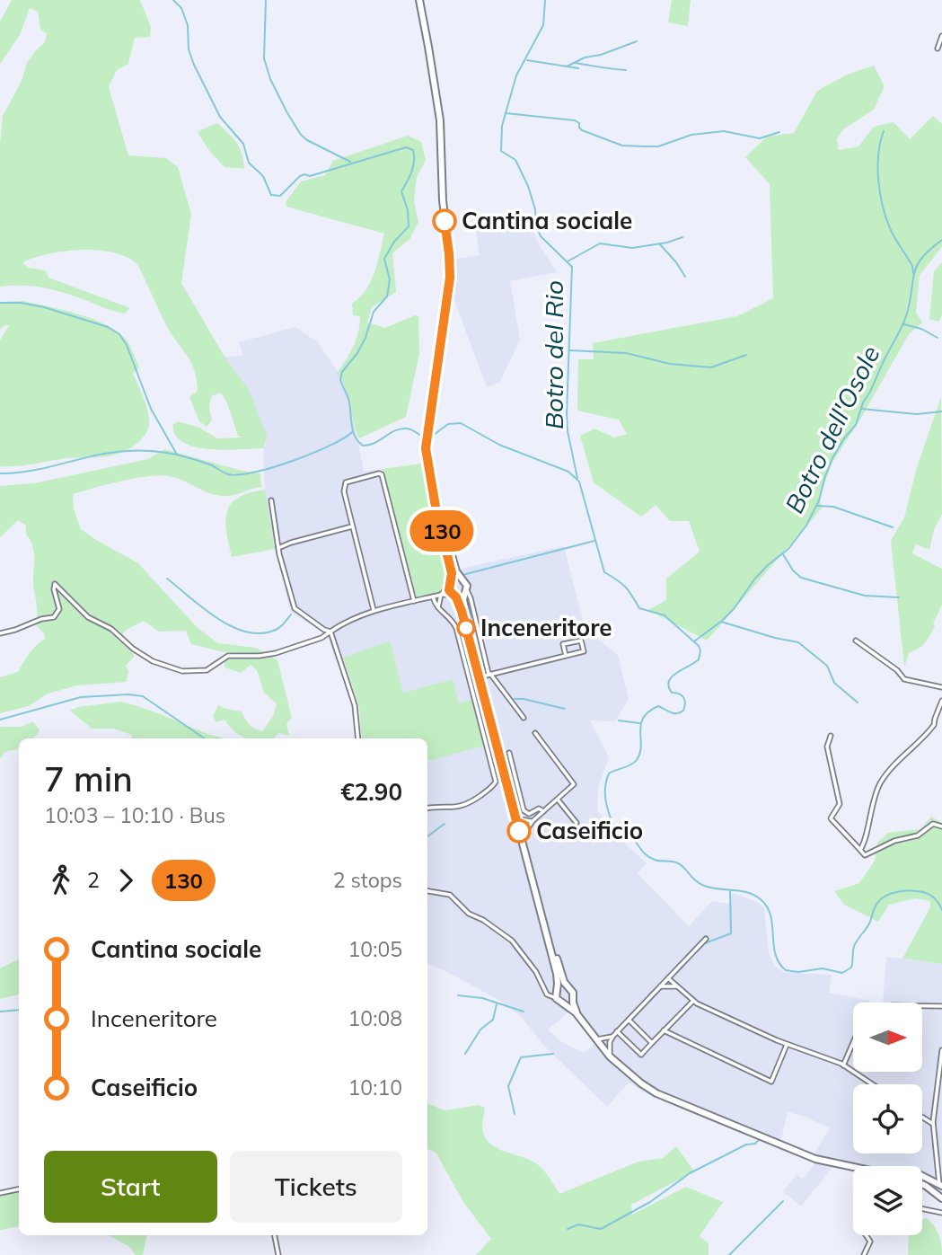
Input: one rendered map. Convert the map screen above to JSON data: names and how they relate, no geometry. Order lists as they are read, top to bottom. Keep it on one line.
{"water":["Botro del Rio","Botro dell'Osole"],"places":["Cantina sociale","Inceneritore","Caseificio"],"lines":["bus line 130"],"north":"right","page":{"on_map":"130","heading":["7 min","10:03 – 10:10 · Bus","€2.90"],"legs":["2","130","2 stops"],"list":[{"name":"Cantina sociale","value":"10:05"},{"name":"Inceneritore","value":"10:08"},{"name":"Caseificio","value":"10:10"}],"buttons":["Start","Tickets"]}}
